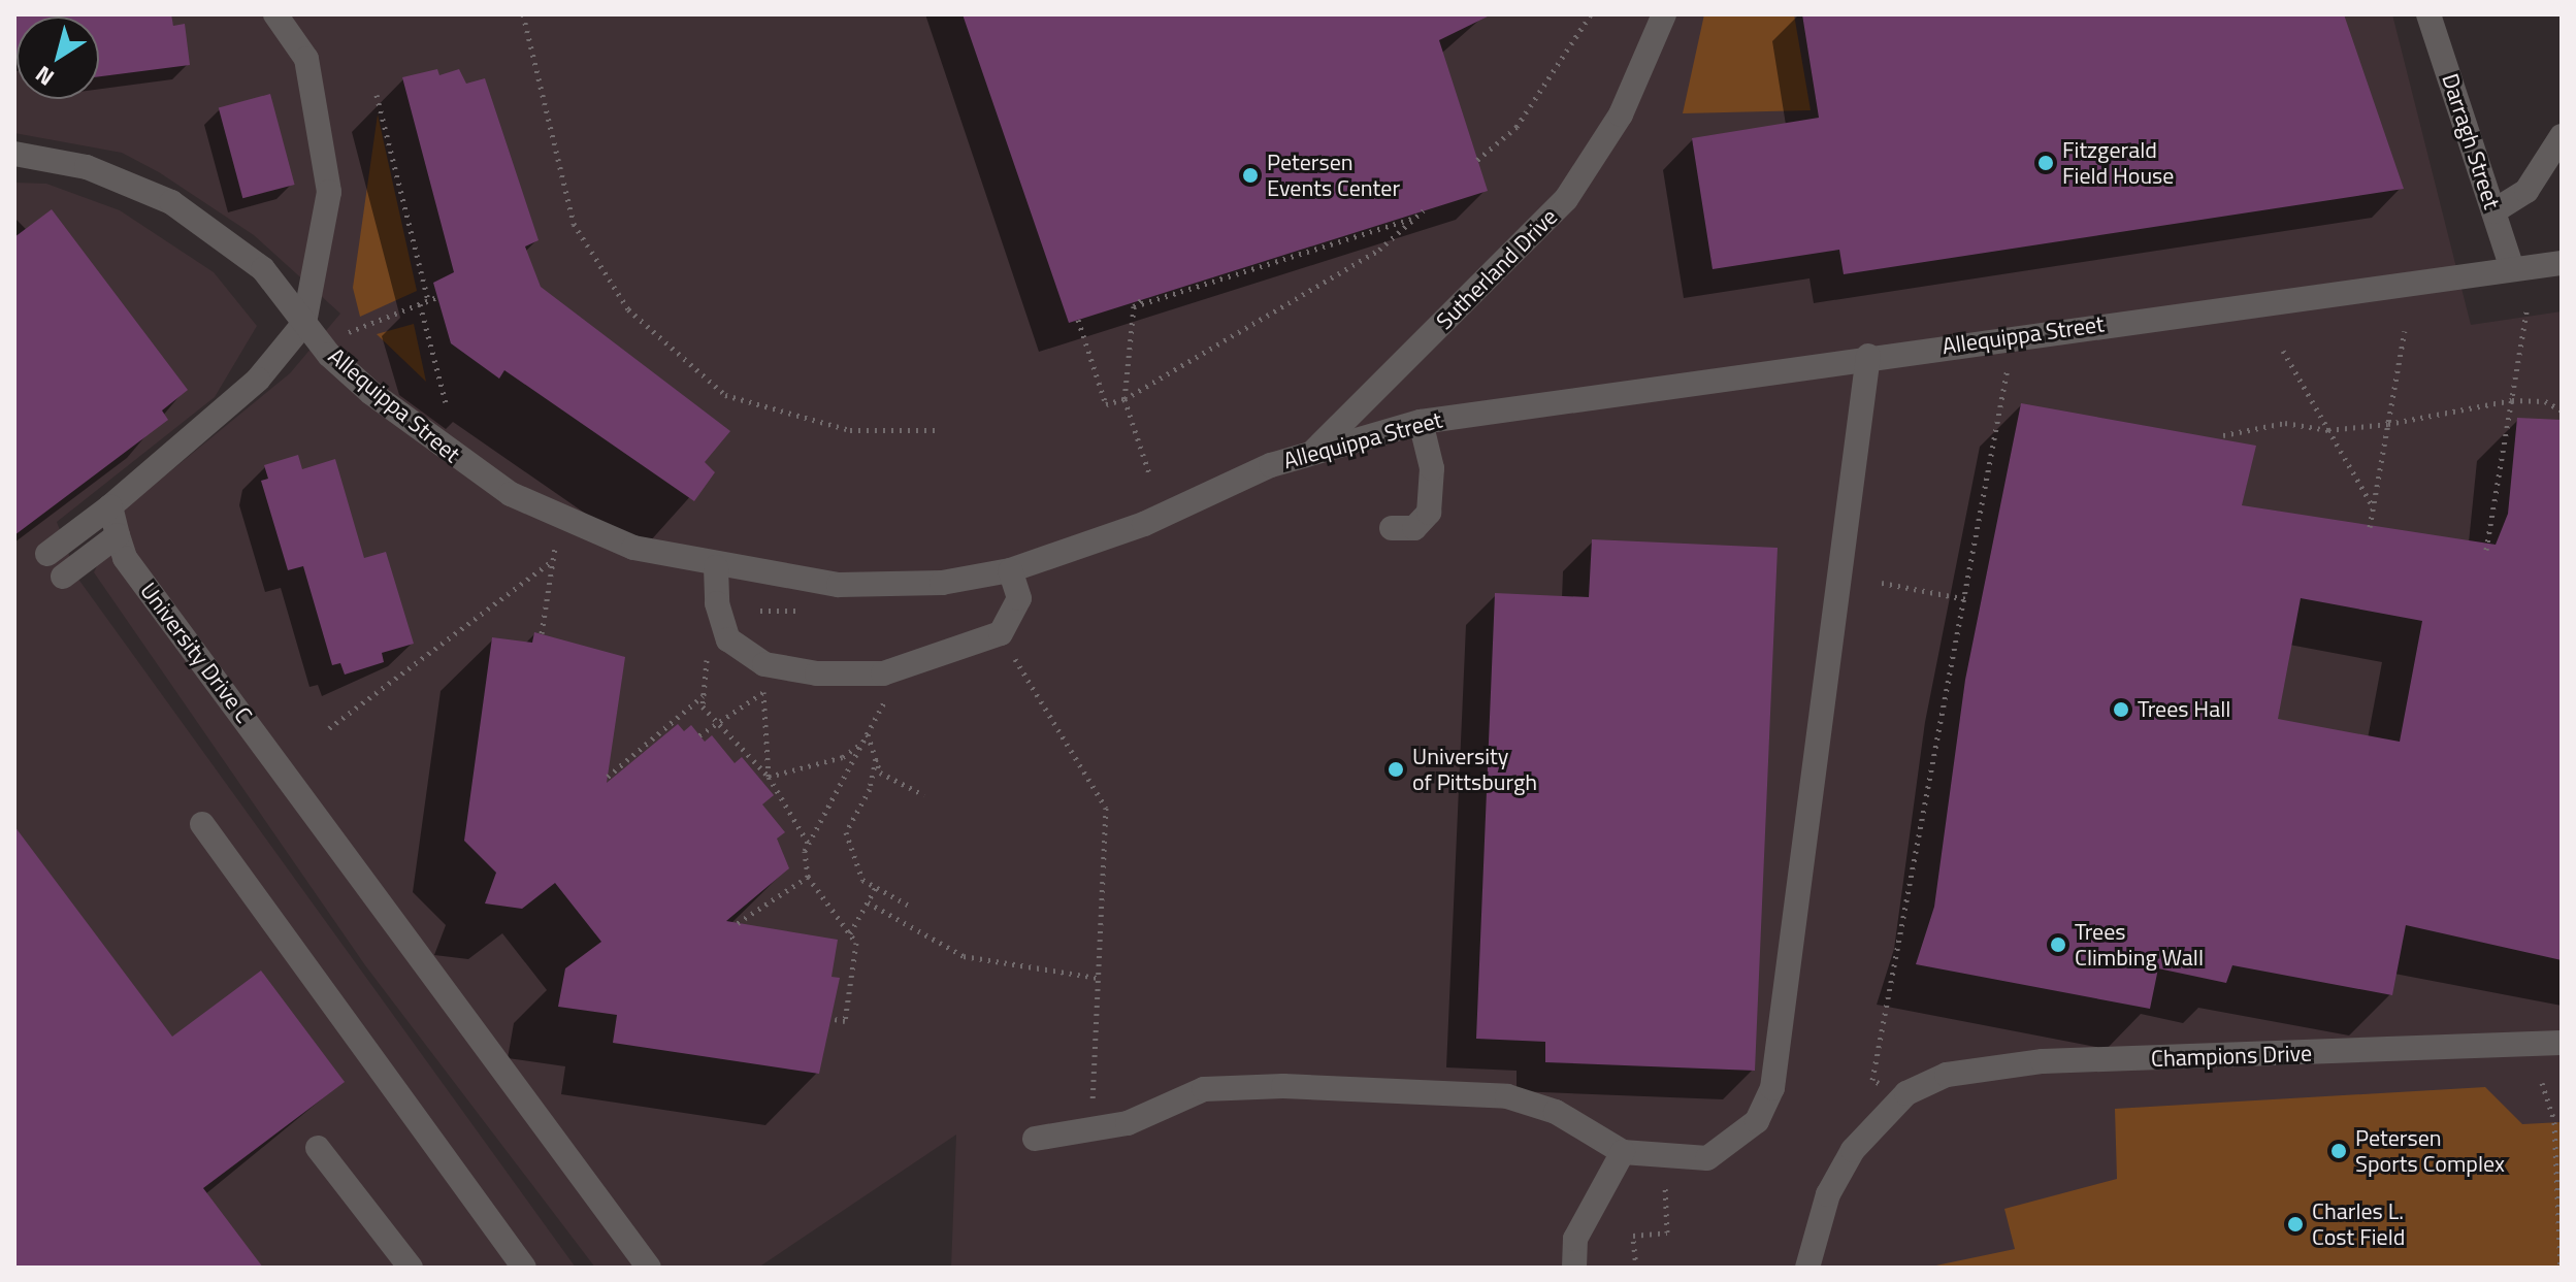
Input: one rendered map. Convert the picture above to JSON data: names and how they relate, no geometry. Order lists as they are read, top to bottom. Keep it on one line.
{"streets":{"street":["Darragh Street","Sutherland Drive","Allequippa Street","University Drive C","Champions Drive"]},"crossings":[["Darragh Street","Allequippa Street"],["Sutherland Drive","Allequippa Street"]],"places":["Fitzgerald Field House","Petersen Events Center","Trees Hall","University of Pittsburgh","Trees Climbing Wall","Petersen Sports Complex","Charles L. Cost Field"],"north":"bottom left"}
